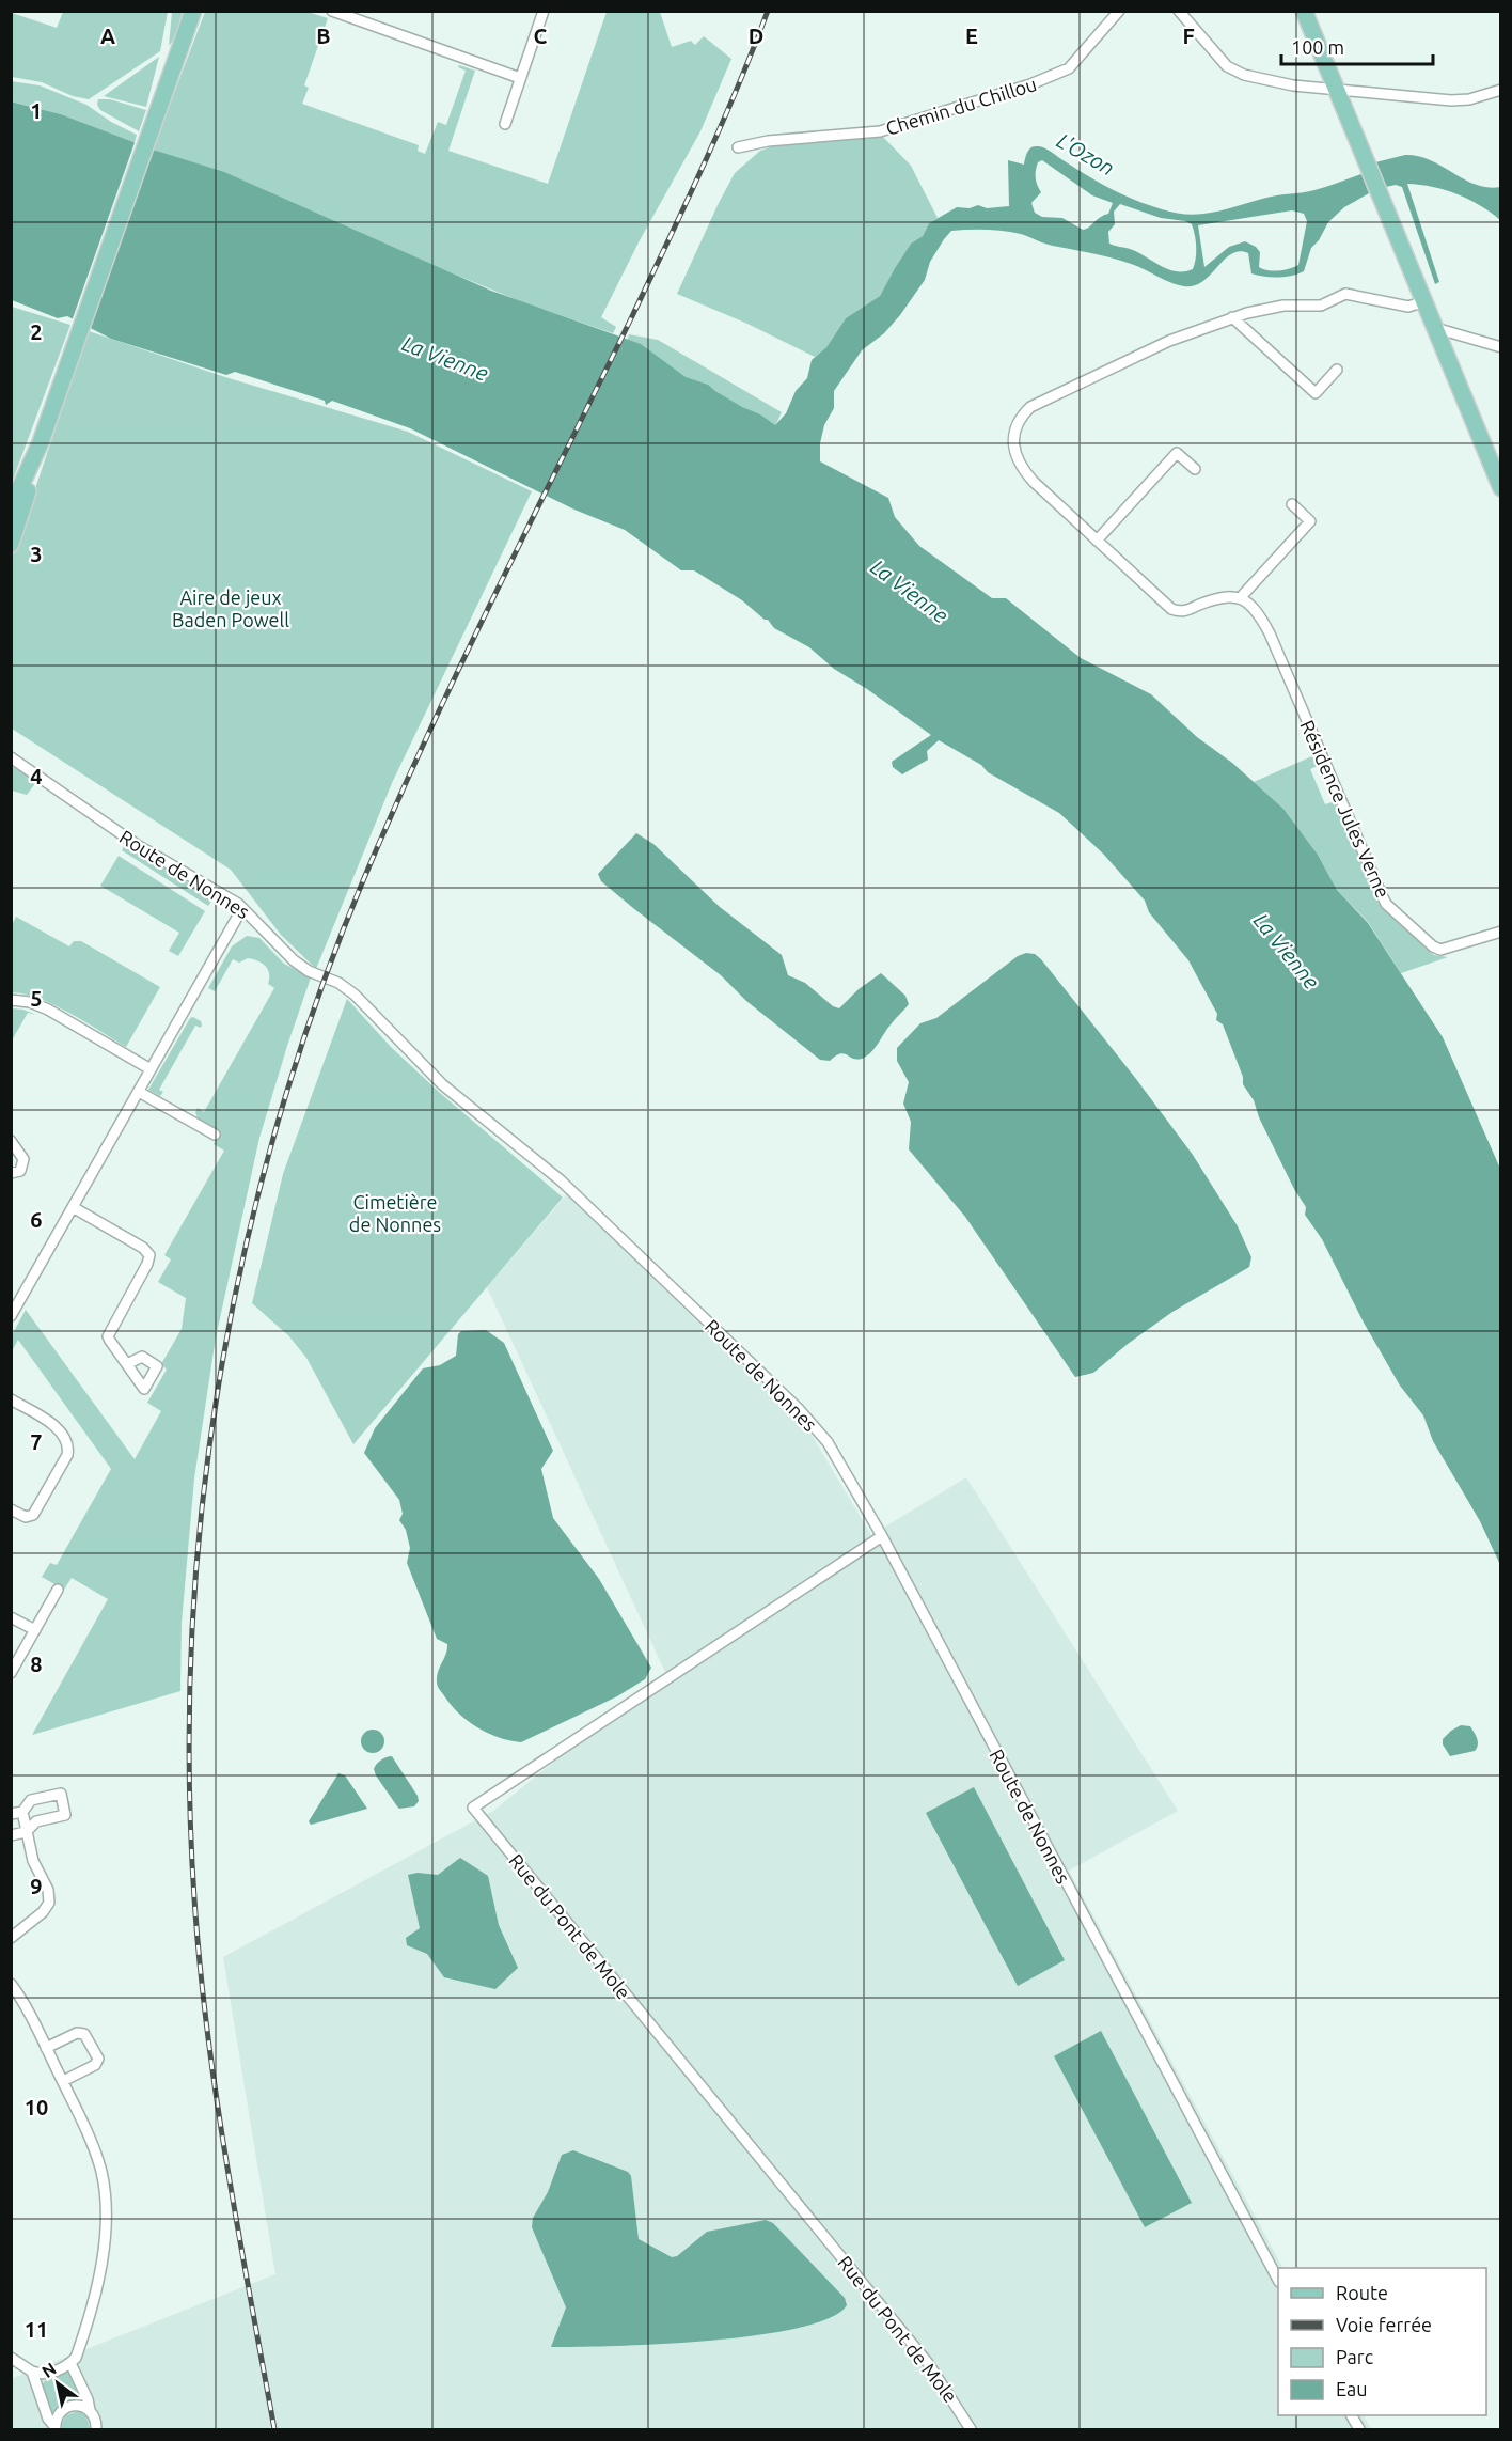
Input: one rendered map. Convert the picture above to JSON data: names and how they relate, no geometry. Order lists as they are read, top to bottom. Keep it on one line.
{"streets":{"street":["Chemin du Chillou","Résidence Jules Verne","Route de Nonnes","Rue du Pont de Mole"]},"crossings":[["Route de Nonnes","Rue du Pont de Mole"]],"water":["L'Ozon","La Vienne"],"parks":["Aire de jeux Baden Powell","Cimetière de Nonnes"],"legend":["Route","Voie ferrée","Parc","Eau"],"scale_bar":"100 m","north":"top left","grid":{"columns":["A","B","C","D","E","F"],"rows":["1","2","3","4","5","6","7","8","9","10","11"]}}
